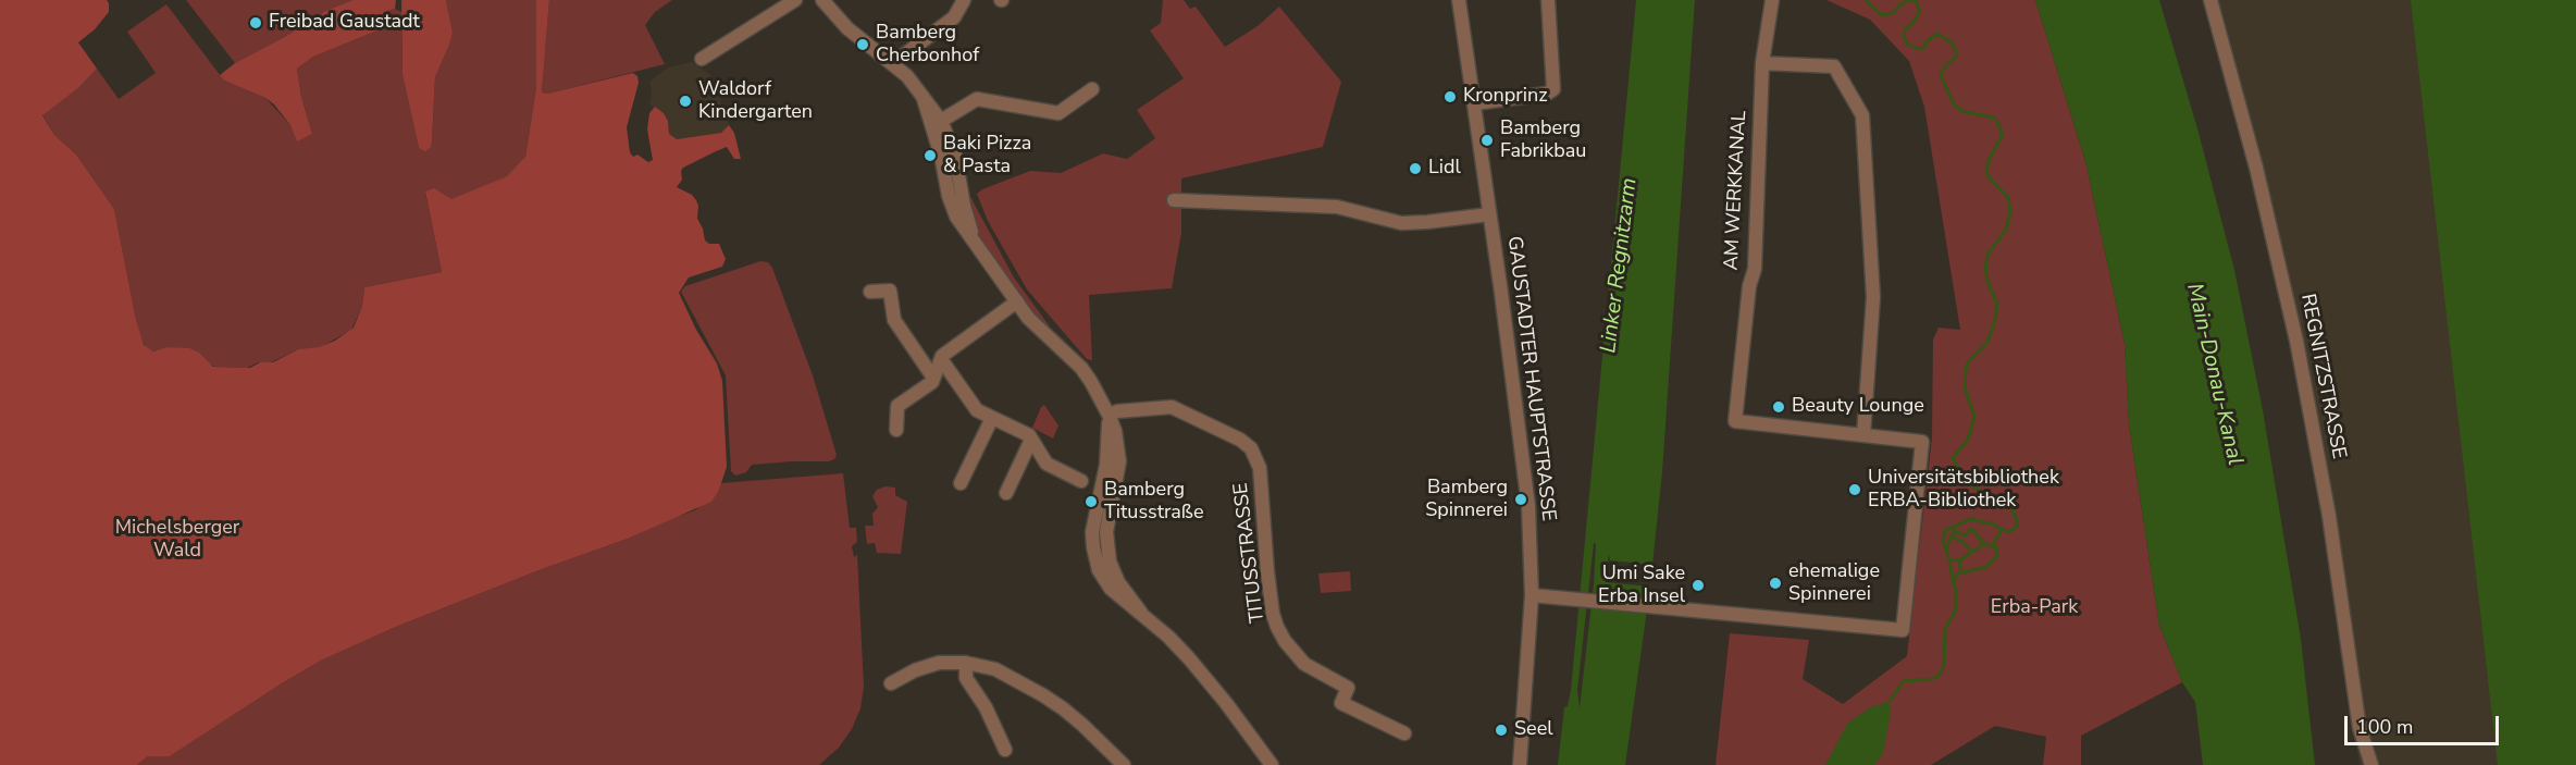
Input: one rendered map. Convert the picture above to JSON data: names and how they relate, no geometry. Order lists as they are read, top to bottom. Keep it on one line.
{"streets":{"street":["AM WERKKANAL","REGNITZSTRASSE","GAUSTADTER HAUPTSTRASSE","TITUSSTRASSE"]},"water":["Linker Regnitzarm","Main-Donau-Kanal"],"parks":["Michelsberger Wald","Erba-Park"],"places":["Freibad Gaustadt","Bamberg Cherbonhof","Kronprinz","Waldorf Kindergarten","Bamberg Fabrikbau","Baki Pizza & Pasta","Lidl","Beauty Lounge","Universitätsbibliothek ERBA-Bibliothek","Bamberg Spinnerei","Bamberg Titusstraße","ehemalige Spinnerei","Umi Sake Erba Insel","Seel"],"scale_bar":"100 m"}
